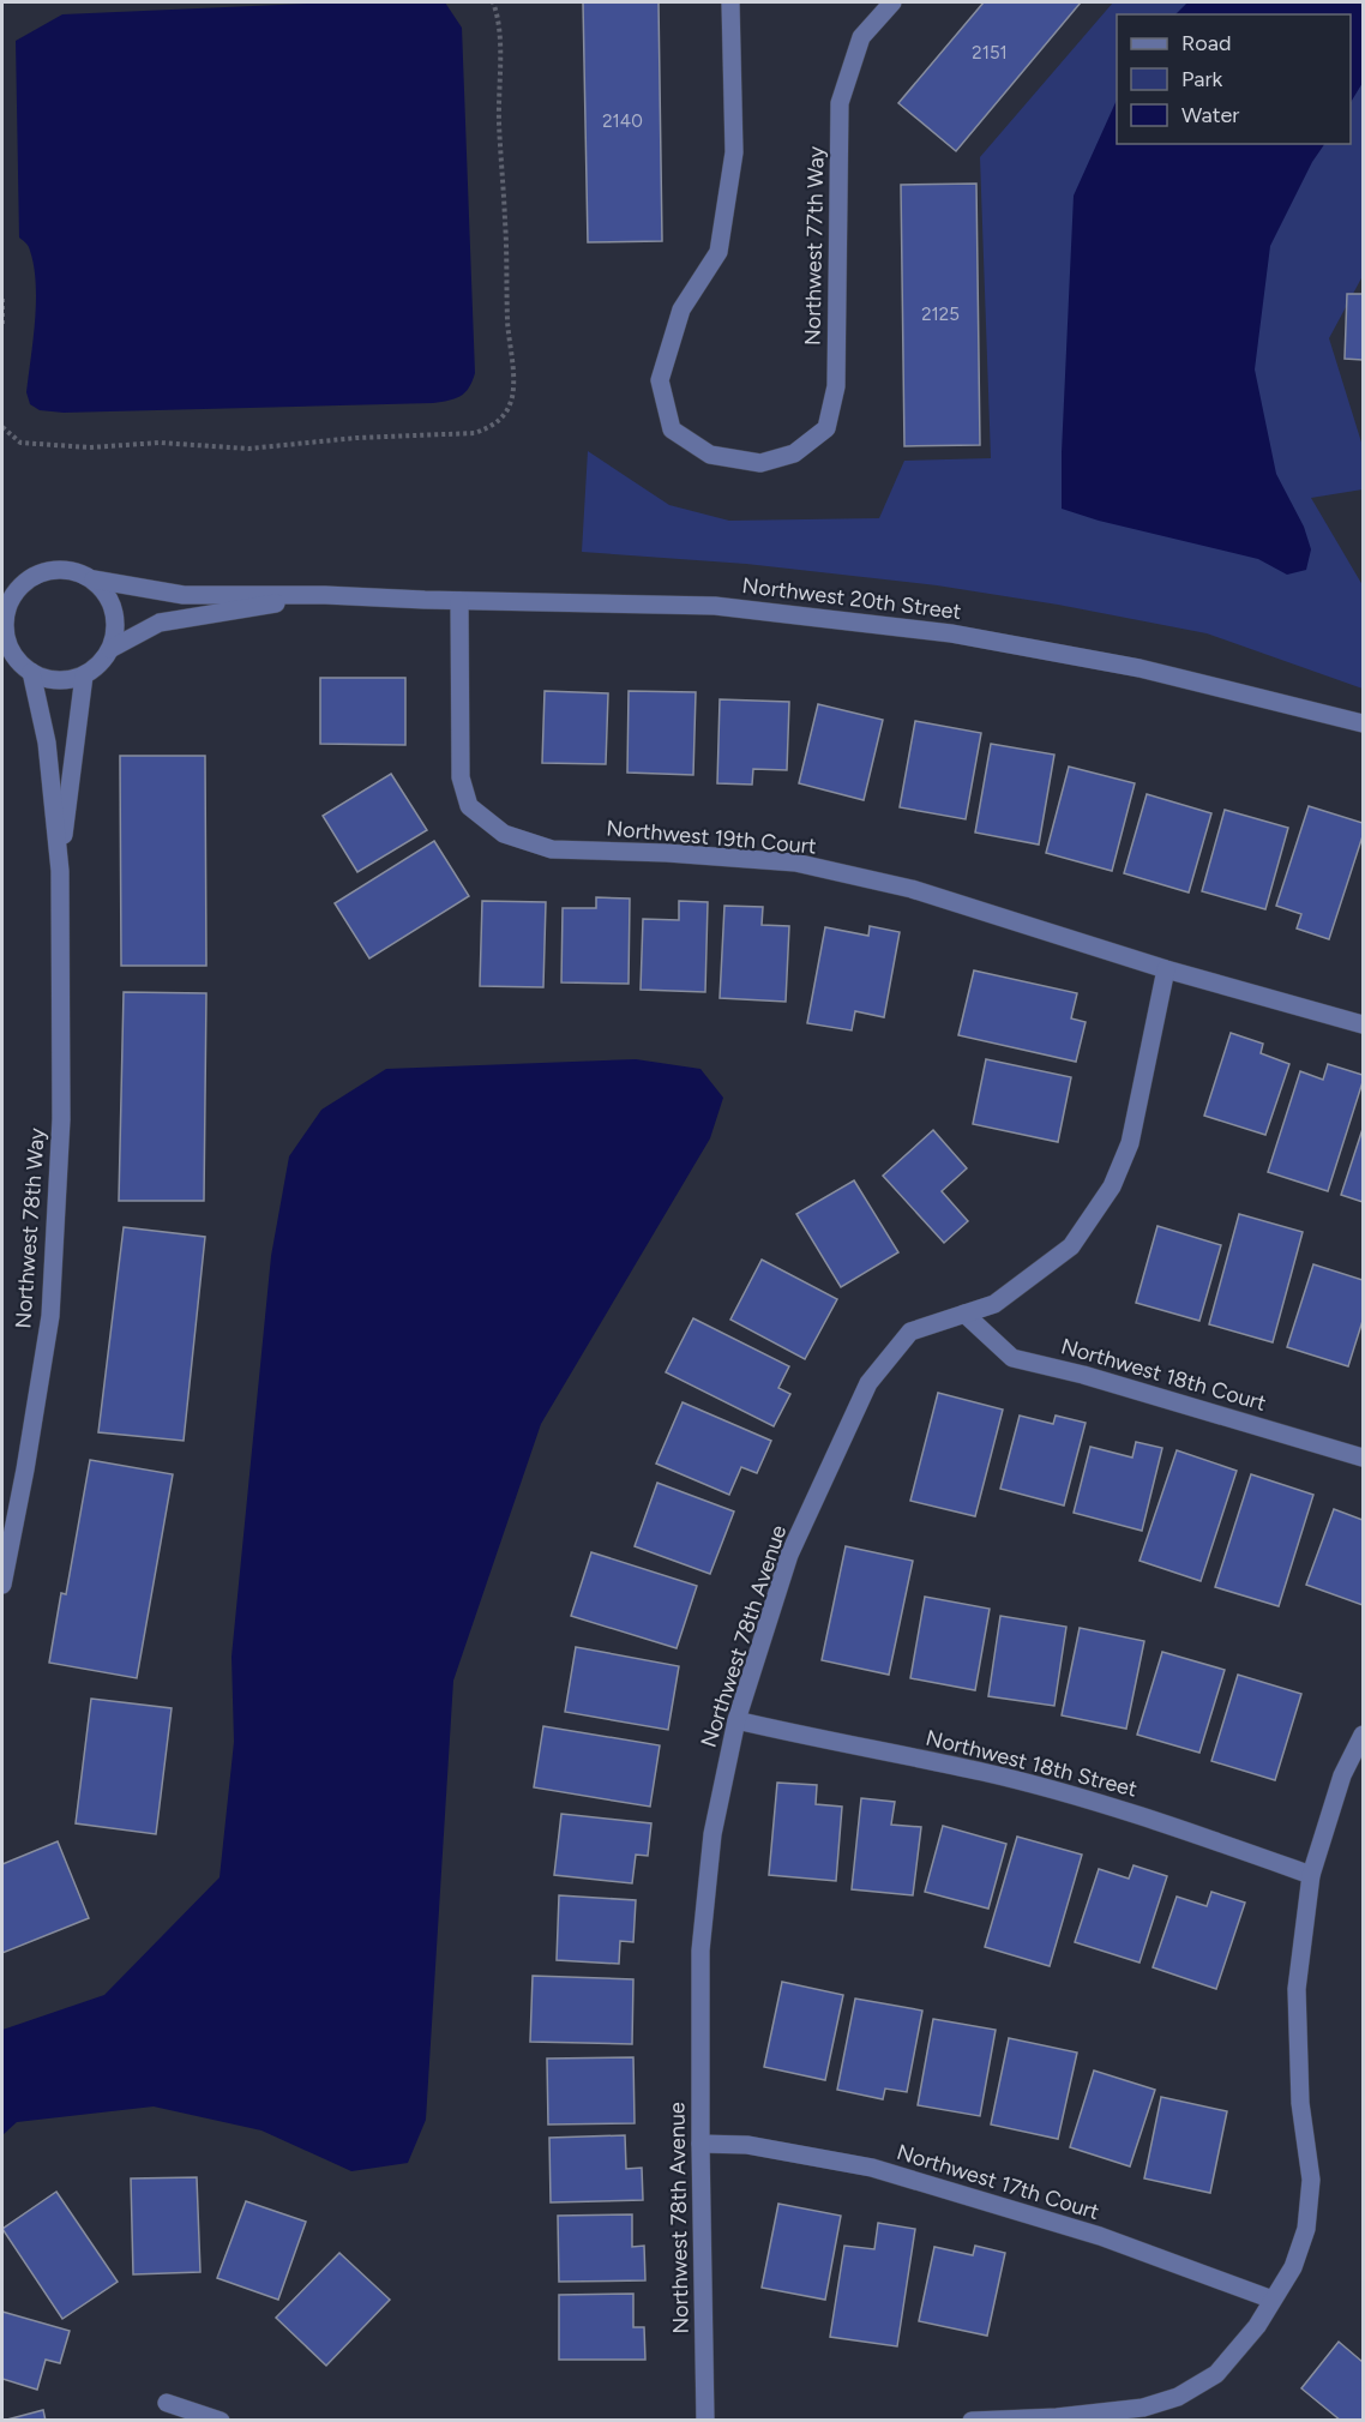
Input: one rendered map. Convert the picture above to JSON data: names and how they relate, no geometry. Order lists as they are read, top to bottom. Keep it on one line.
{"streets":{"street":["Northwest 77th Way","Northwest 20th Street","Northwest 19th Court","Northwest 78th Way","Northwest 18th Court","Northwest 78th Avenue","Northwest 18th Street","Northwest 17th Court"]},"crossings":[["Northwest 20th Street","Northwest 19th Court"],["Northwest 20th Street","Northwest 78th Way"],["Northwest 19th Court","Northwest 78th Avenue"],["Northwest 18th Court","Northwest 78th Avenue"],["Northwest 78th Avenue","Northwest 18th Street"],["Northwest 78th Avenue","Northwest 17th Court"]],"house_numbers":["2151","2140","2125"],"legend":["Road","Park","Water"]}
